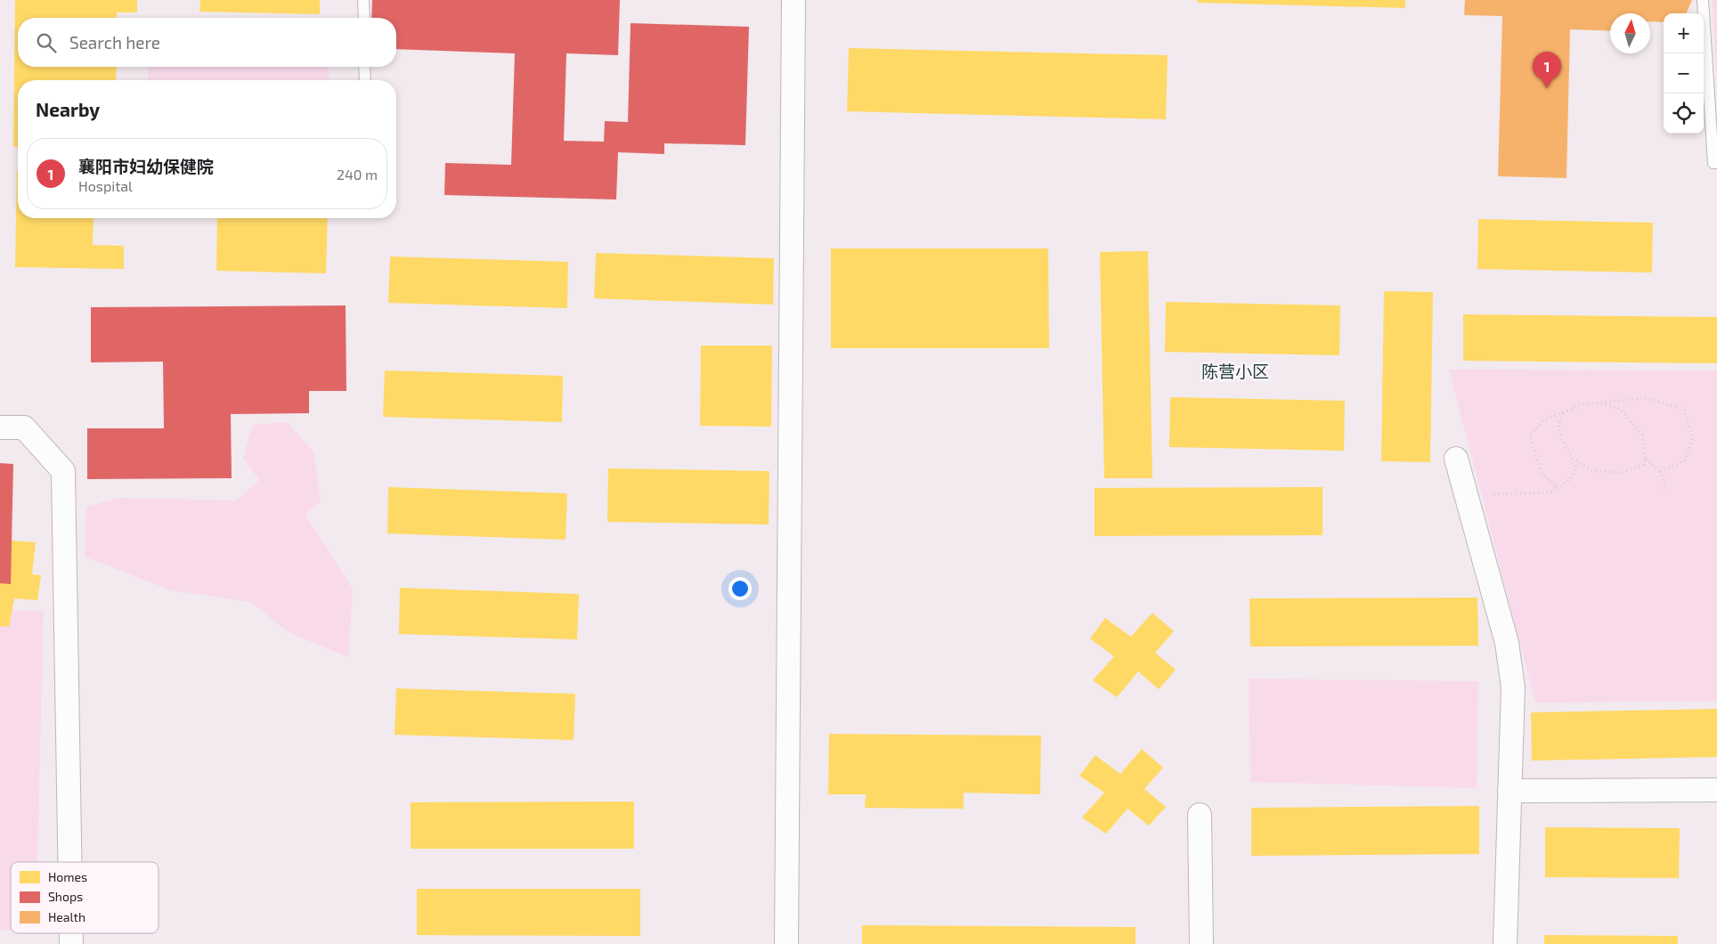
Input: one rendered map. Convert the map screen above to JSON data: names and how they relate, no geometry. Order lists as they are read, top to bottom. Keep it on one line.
{"districts":["陈营小区"],"legend":["Homes","Shops","Health"],"north":"top","page":{"map_buttons":["+","−"],"search":"Search here","pins":"1","heading":"Nearby","list":[{"mark":"1","name":"襄阳市妇幼保健院","note":"Hospital","value":"240 m"}]}}
